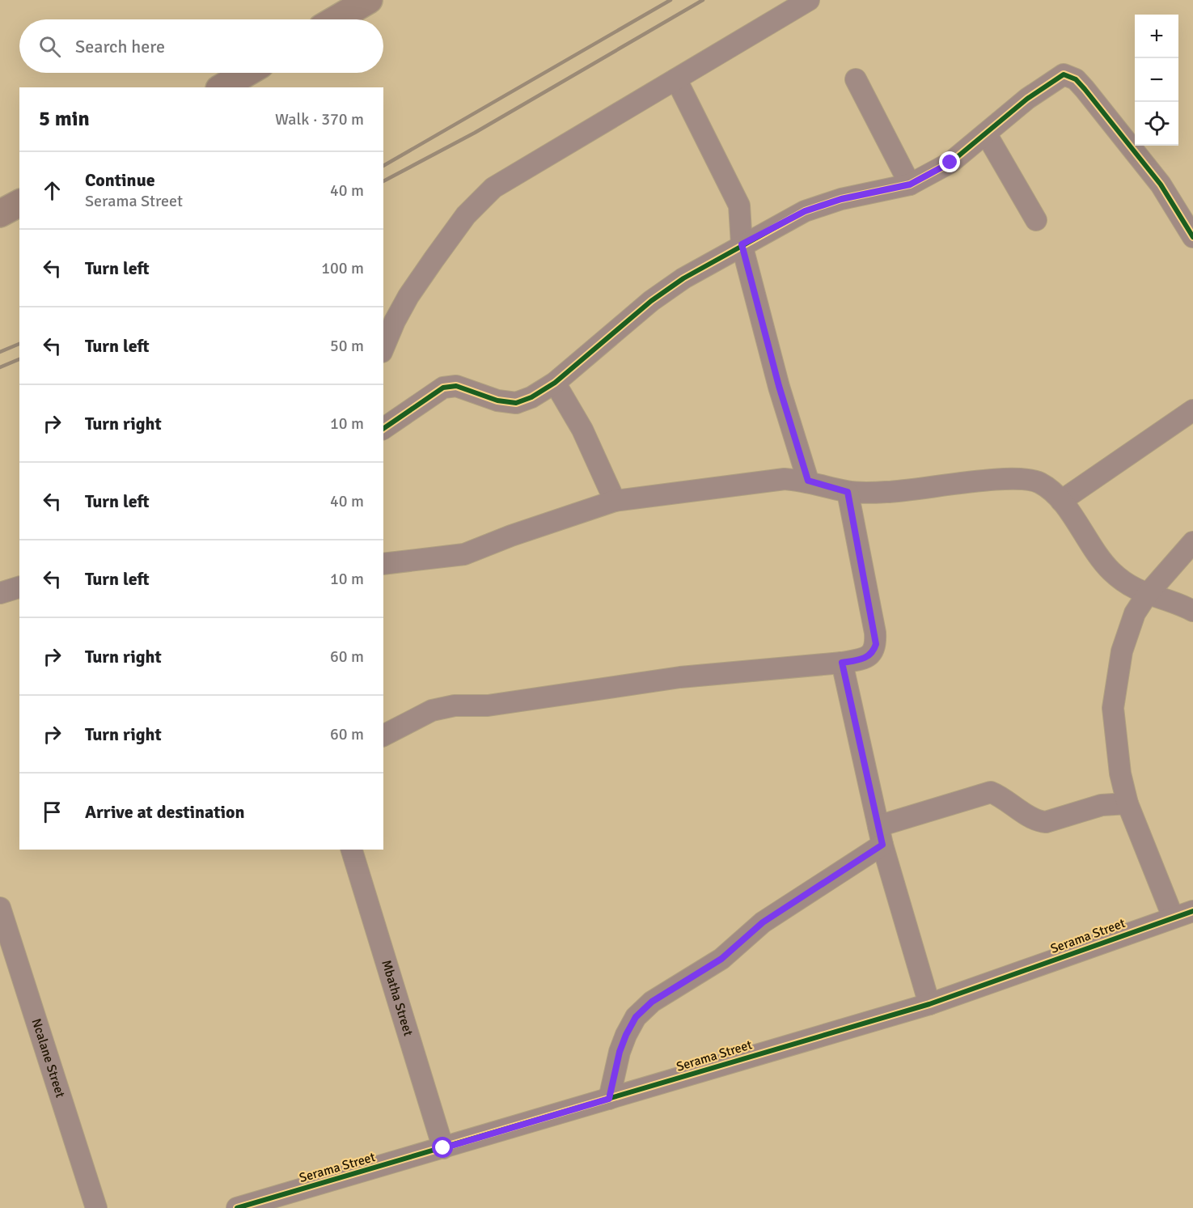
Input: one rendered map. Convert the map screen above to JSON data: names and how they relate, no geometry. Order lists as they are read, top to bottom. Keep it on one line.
{"streets":{"street":["Serama Street","Mbatha Street","Ncalane Street"]},"crossings":[["Serama Street","Mbatha Street"]],"page":{"map_buttons":["+","−"],"search":"Search here","heading":["5 min","Walk · 370 m"],"list":[["Continue","Serama Street","40 m"],["Turn left","100 m"],["Turn left","50 m"],["Turn right","10 m"],["Turn left","40 m"],["Turn left","10 m"],["Turn right","60 m"],["Turn right","60 m"],"Arrive at destination"]}}
